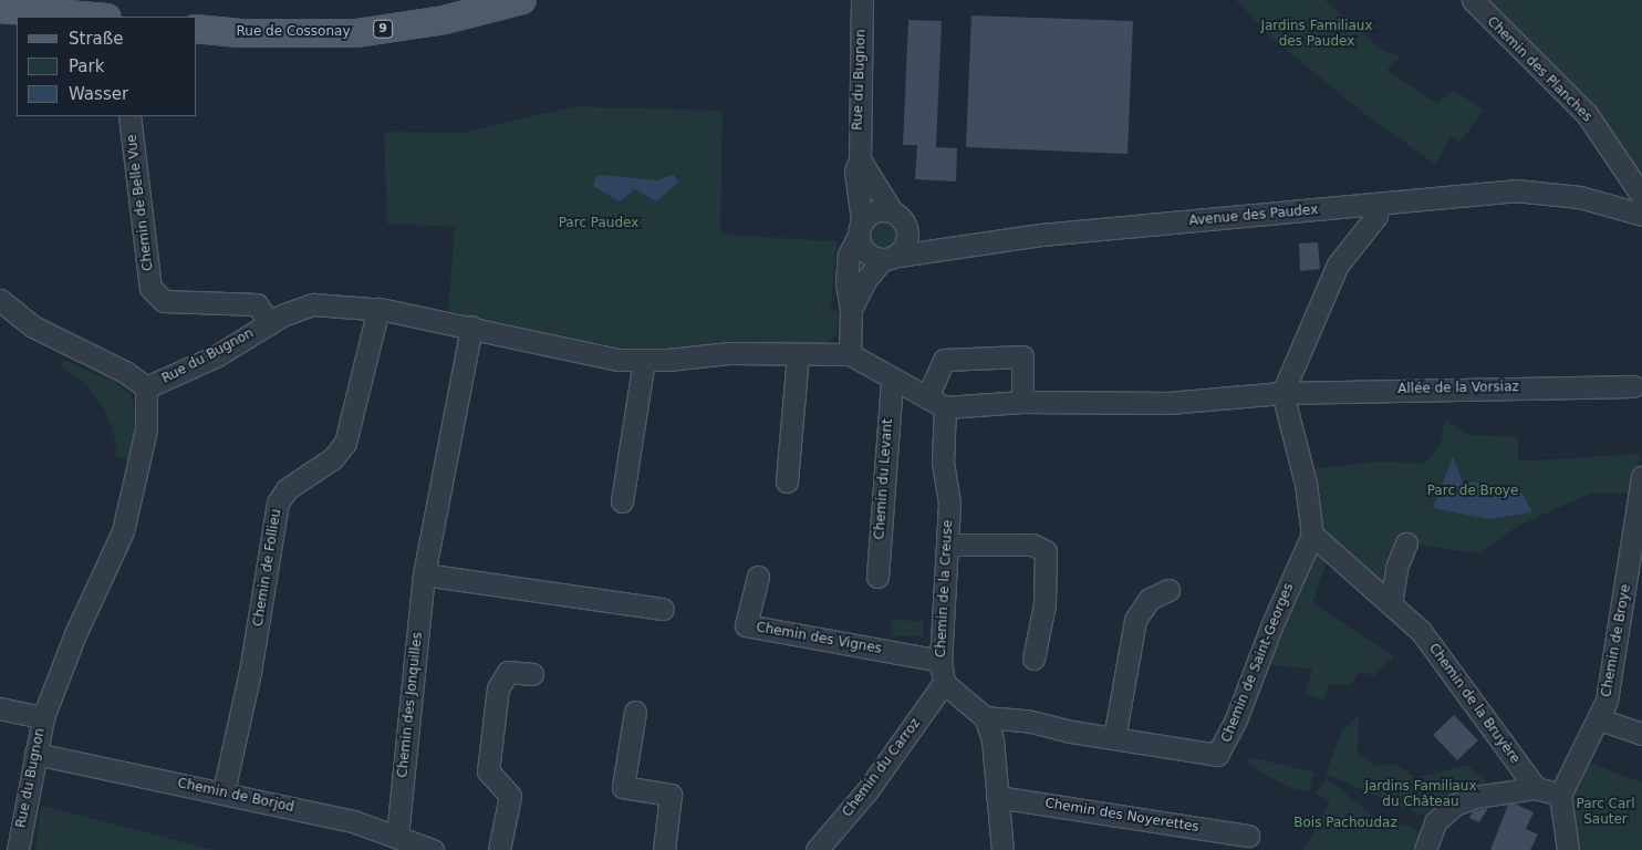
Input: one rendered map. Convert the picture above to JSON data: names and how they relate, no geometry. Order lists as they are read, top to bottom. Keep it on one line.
{"streets":{"main road":["9","Rue de Cossonay"],"street":["Chemin des Planches","Rue du Bugnon","Chemin de Belle Vue","Avenue des Paudex","Allée de la Vorsiaz","Chemin du Levant","Chemin de Follieu","Chemin de la Creuse","Chemin des Vignes","Chemin de Broye","Chemin de Saint-Georges","Chemin de la Bruyère","Chemin des Jonquilles","Chemin du Carroz","Chemin de Borjod","Chemin des Noyerettes"]},"crossings":[["Rue du Bugnon","Chemin de Belle Vue"],["Rue du Bugnon","Avenue des Paudex"],["Rue du Bugnon","Chemin de Follieu"],["Rue du Bugnon","Chemin des Jonquilles"],["Rue du Bugnon","Chemin de Borjod"],["Allée de la Vorsiaz","Chemin de la Creuse"],["Chemin de Follieu","Chemin de Borjod"],["Chemin de la Creuse","Chemin des Vignes"],["Chemin de la Creuse","Chemin du Carroz"],["Chemin de Saint-Georges","Chemin de la Bruyère"],["Chemin des Jonquilles","Chemin de Borjod"]],"parks":["Jardins Familiaux des Paudex","Parc Paudex","Parc de Broye","Jardins Familiaux du Château","Parc Carl Sauter","Bois Pachoudaz"],"legend":["Straße","Park","Wasser"]}
